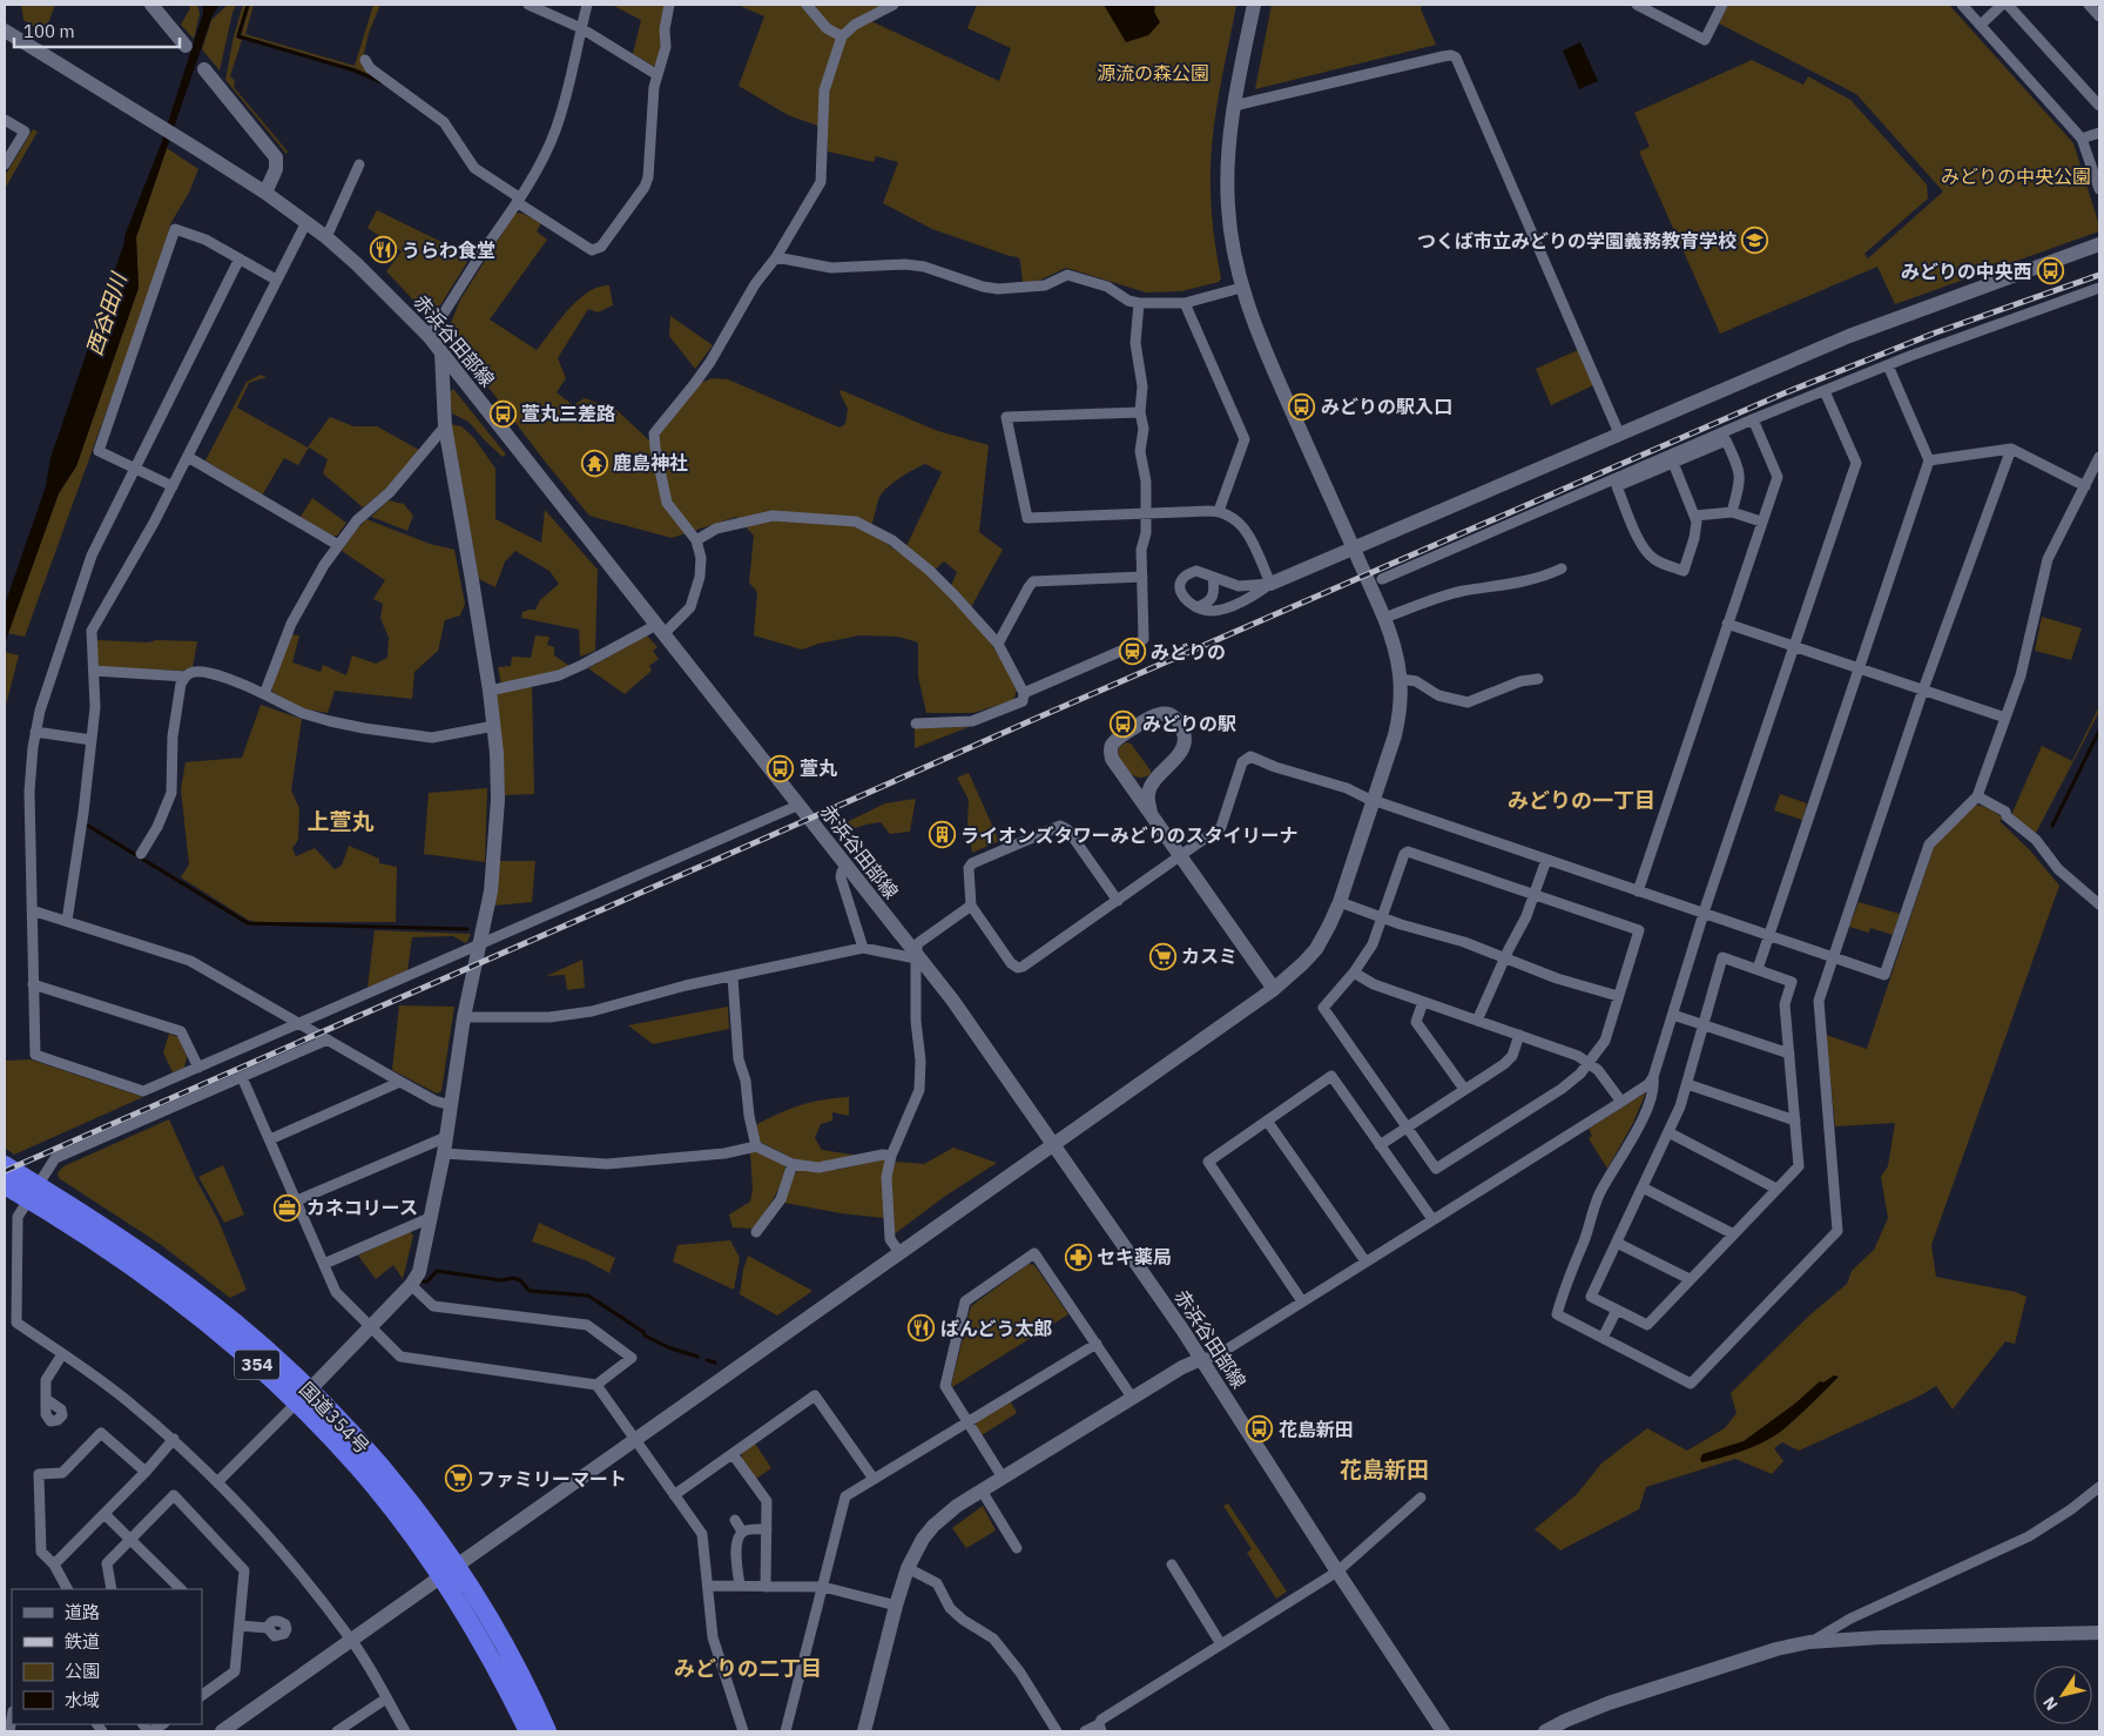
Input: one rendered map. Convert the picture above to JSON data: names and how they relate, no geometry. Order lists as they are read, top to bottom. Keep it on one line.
{"streets":{"highway":["354","国道354号"],"street":["赤浜谷田部線"]},"districts":["みどりの一丁目","上萱丸","花島新田","みどりの二丁目"],"water":["西谷田川"],"parks":["源流の森公園","みどりの中央公園"],"places":{"school or university":["つくば市立みどりの学園義務教育学校"],"restaurant":["うらわ食堂","ばんどう太郎"],"bus stop":["みどりの中央西","みどりの駅入口","萱丸三差路","みどりの駅","萱丸","花島新田"],"temple":["鹿島神社"],"station":["みどりの"],"building":["ライオンズタワーみどりのスタイリーナ"],"supermarket":["カスミ","ファミリーマート"],"office":["カネコリース"],"pharmacy":["セキ薬局"]},"legend":["道路","鉄道","公園","水域"],"scale_bar":"100 m","north":"bottom left"}
